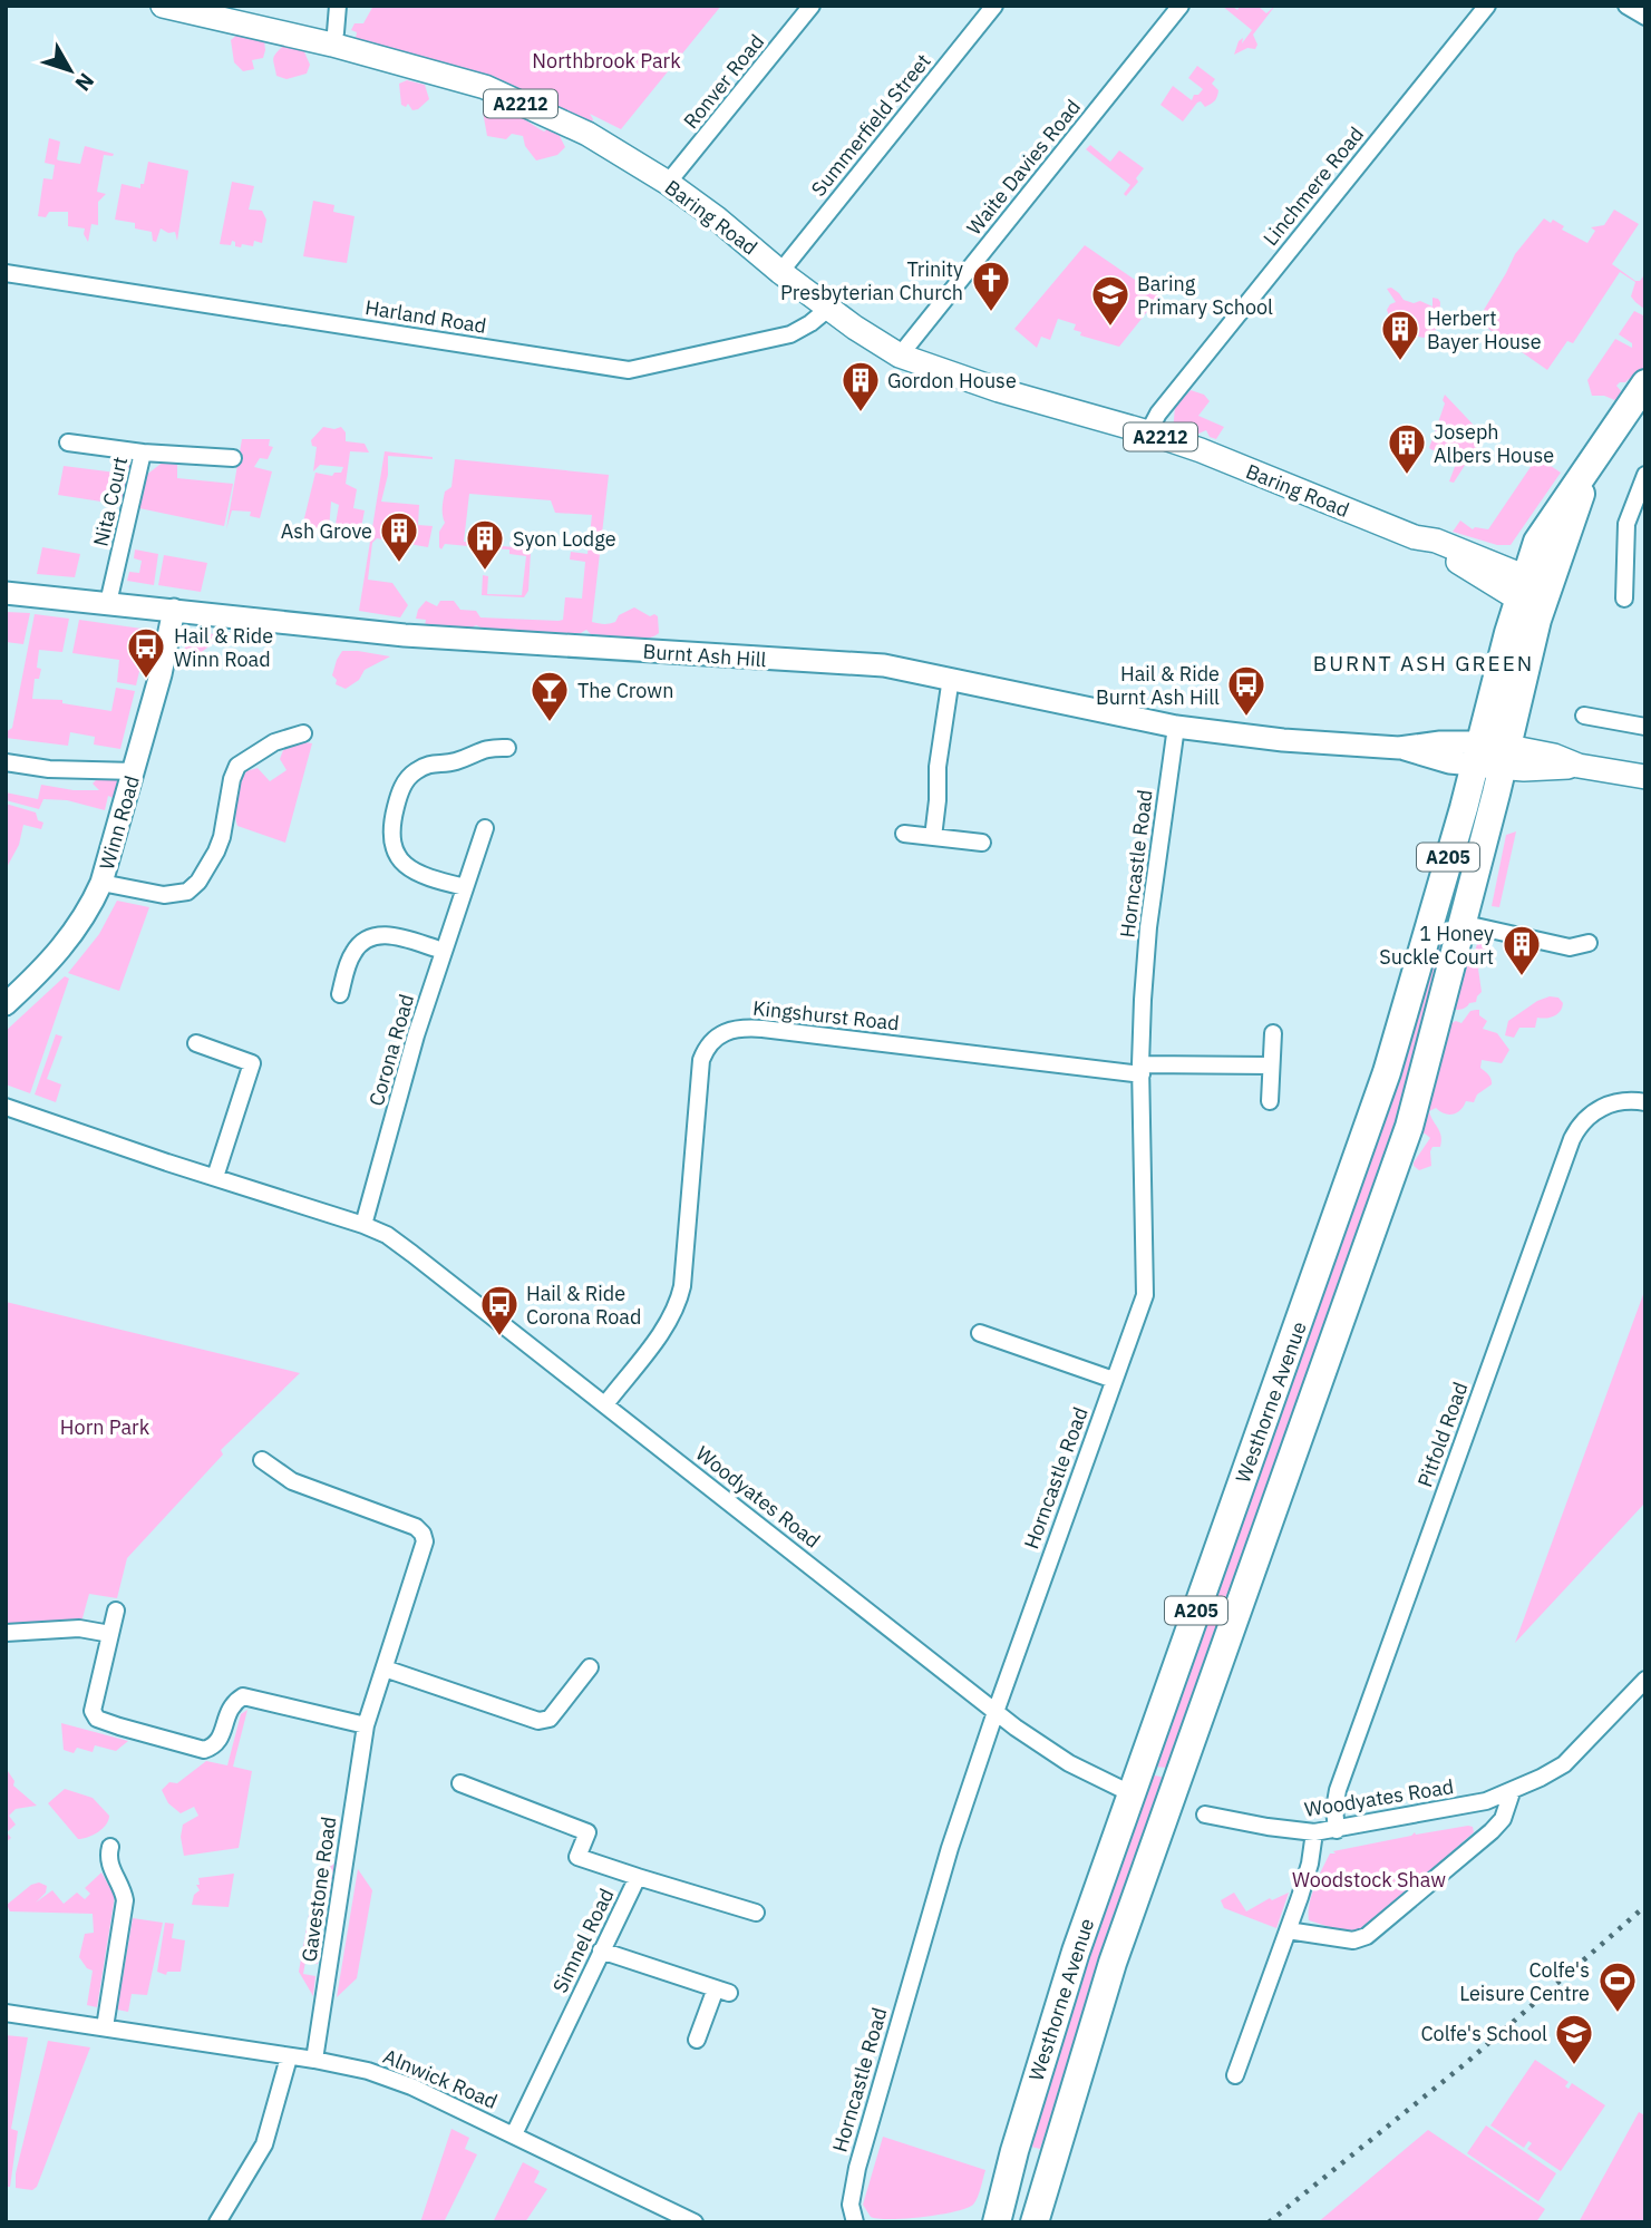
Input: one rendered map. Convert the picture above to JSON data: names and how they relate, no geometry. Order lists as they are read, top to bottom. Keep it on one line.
{"streets":{"highway":["A205","Westhorne Avenue"],"main road":["A2212","Baring Road","Burnt Ash Hill"],"street":["Ronver Road","Summerfield Street","Waite Davies Road","Linchmere Road","Harland Road","Nita Court","Winn Road","Horncastle Road","Kingshurst Road","Corona Road","Pitfold Road","Woodyates Road","Gavestone Road","Simnel Road","Alnwick Road"]},"crossings":[["Ronver Road","Baring Road"],["Summerfield Street","Baring Road"],["Waite Davies Road","Baring Road"],["Linchmere Road","Baring Road"],["Baring Road","Harland Road"],["Baring Road","A205"],["Baring Road","Westhorne Avenue"],["Nita Court","Burnt Ash Hill"],["Burnt Ash Hill","Winn Road"],["Burnt Ash Hill","Horncastle Road"],["Burnt Ash Hill","Westhorne Avenue"],["A205","Westhorne Avenue"],["Horncastle Road","Kingshurst Road"],["Horncastle Road","Woodyates Road"],["Kingshurst Road","Woodyates Road"],["Corona Road","Woodyates Road"],["Westhorne Avenue","Woodyates Road"],["Pitfold Road","Woodyates Road"],["Gavestone Road","Alnwick Road"],["Simnel Road","Alnwick Road"]],"districts":["BURNT ASH GREEN"],"parks":["Northbrook Park","Horn Park","Woodstock Shaw"],"places":{"church":["Trinity Presbyterian Church"],"school or university":["Baring Primary School","Colfe's School"],"building":["Herbert Bayer House","Gordon House","Joseph Albers House","Ash Grove","Syon Lodge","1 Honey Suckle Court"],"bus stop":["Hail & Ride Winn Road","Hail & Ride Burnt Ash Hill","Hail & Ride Corona Road"],"bar":["The Crown"],"sports":["Colfe's Leisure Centre"]},"north":"bottom right"}
